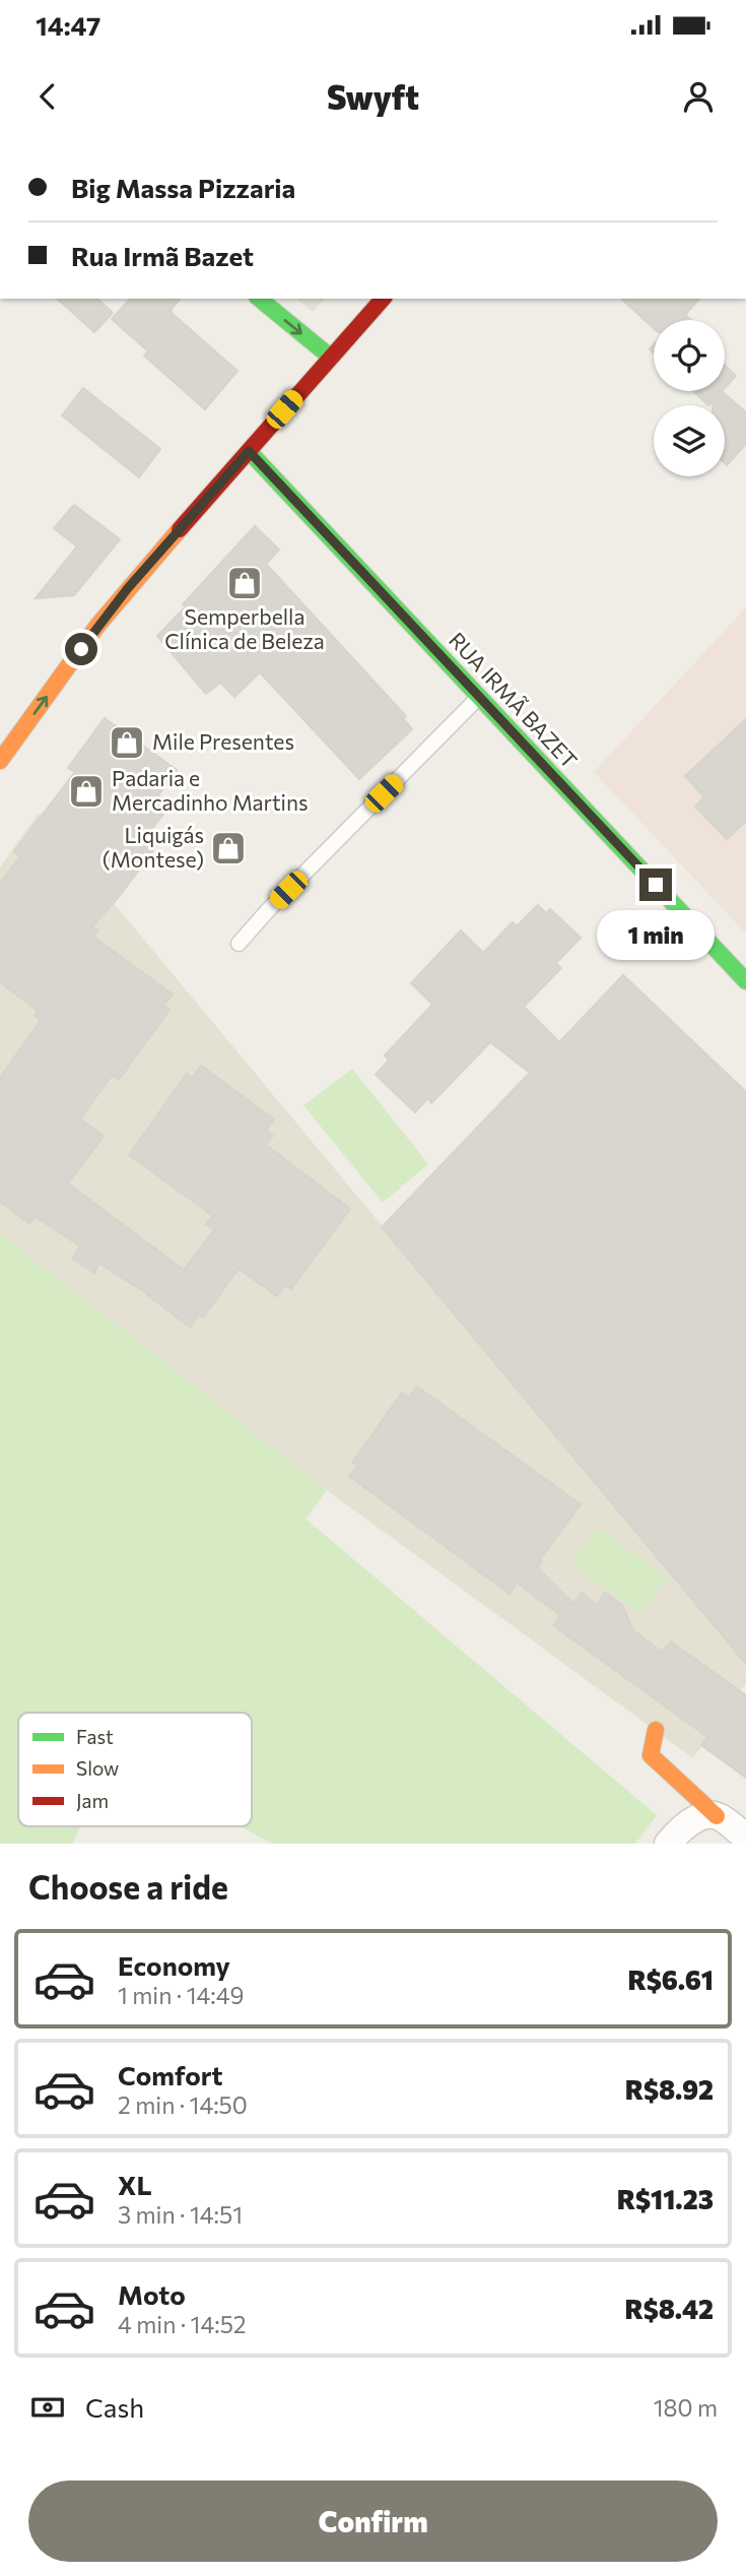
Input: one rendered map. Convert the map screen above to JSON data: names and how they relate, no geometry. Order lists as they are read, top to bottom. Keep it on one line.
{"streets":{"street":["RUA IRMÃ BAZET"]},"places":{"shop":["Semperbella Clínica de Beleza","Mile Presentes","Padaria e Mercadinho Martins","Liquigás (Montese)"]},"legend":["Fast","Slow","Jam"],"page":{"status":"14:47","header":"Swyft","banner":["Big Massa Pizzaria","Rua Irmã Bazet"],"bubble":"1 min","heading":"Choose a ride","list":[{"name":"Economy","note":"1 min · 14:49","value":"R$6.61"},{"name":"Comfort","note":"2 min · 14:50","value":"R$8.92"},{"name":"XL","note":"3 min · 14:51","value":"R$11.23"},{"name":"Moto","note":"4 min · 14:52","value":"R$8.42"}],"pay":["Cash","180 m"],"buttons":"Confirm"}}
